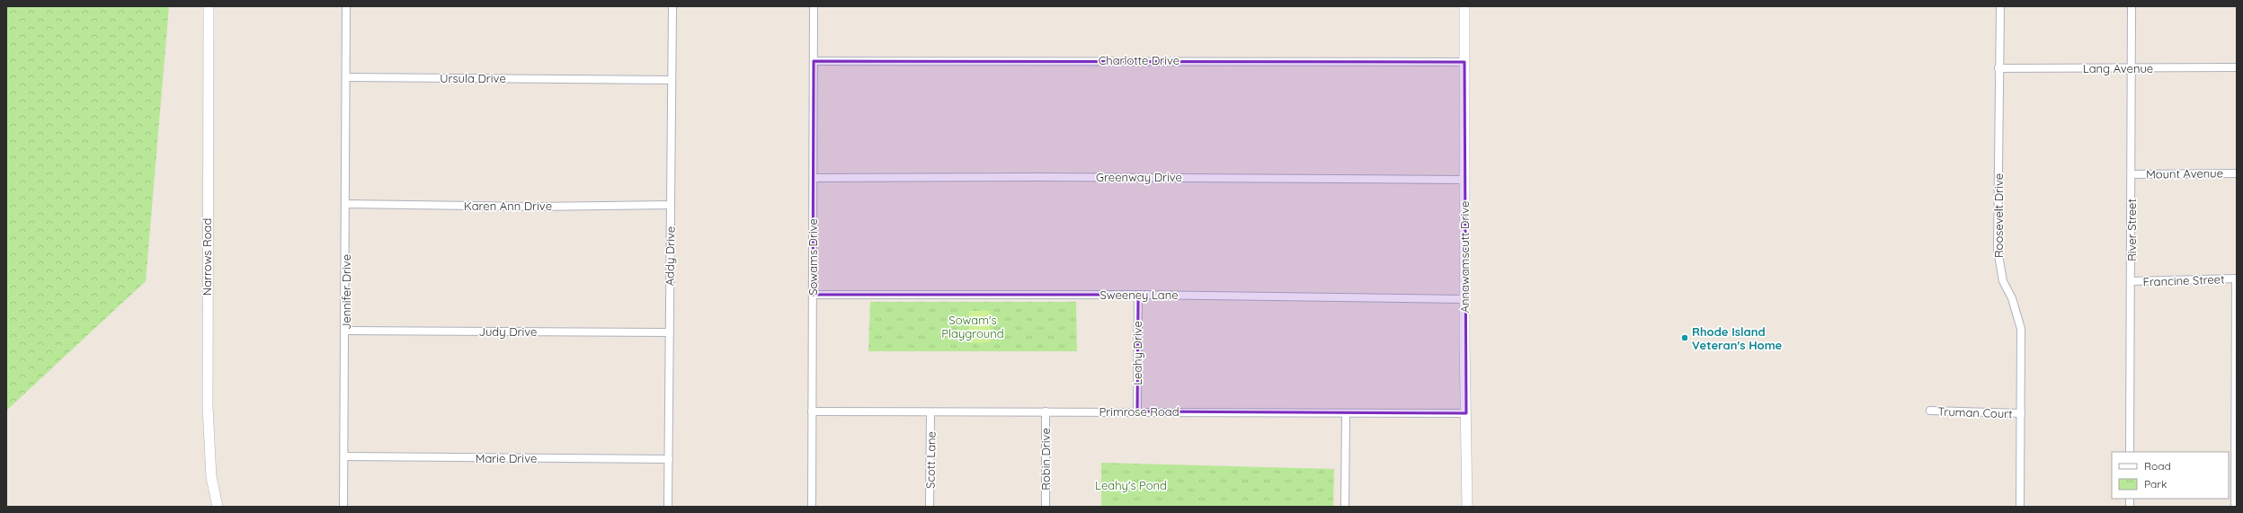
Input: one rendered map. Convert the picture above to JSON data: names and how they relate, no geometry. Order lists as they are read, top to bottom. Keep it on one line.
{"streets":{"street":["Charlotte Drive","Lang Avenue","Ursula Drive","Mount Avenue","Greenway Drive","Karen Ann Drive","Roosevelt Drive","River Street","Addy Drive","Narrows Road","Sowams Drive","Annawamscutt Drive","Francine Street","Jennifer Drive","Sweeney Lane","Judy Drive","Leahy Drive","Primrose Road","Truman Court","Marie Drive","Robin Drive","Scott Lane"]},"crossings":[["Charlotte Drive","Sowams Drive"],["Charlotte Drive","Annawamscutt Drive"],["Lang Avenue","Roosevelt Drive"],["Lang Avenue","River Street"],["Ursula Drive","Addy Drive"],["Ursula Drive","Jennifer Drive"],["Mount Avenue","River Street"],["Greenway Drive","Sowams Drive"],["Greenway Drive","Annawamscutt Drive"],["Karen Ann Drive","Addy Drive"],["Karen Ann Drive","Jennifer Drive"],["Roosevelt Drive","Truman Court"],["River Street","Francine Street"],["Addy Drive","Judy Drive"],["Addy Drive","Marie Drive"],["Sowams Drive","Sweeney Lane"],["Sowams Drive","Primrose Road"],["Annawamscutt Drive","Sweeney Lane"],["Annawamscutt Drive","Primrose Road"],["Jennifer Drive","Judy Drive"],["Jennifer Drive","Marie Drive"],["Sweeney Lane","Leahy Drive"],["Leahy Drive","Primrose Road"],["Primrose Road","Robin Drive"],["Primrose Road","Scott Lane"]],"parks":["Sowam's Playground","Leahy's Pond"],"places":["Rhode Island Veteran's Home"],"legend":["Road","Park"]}
